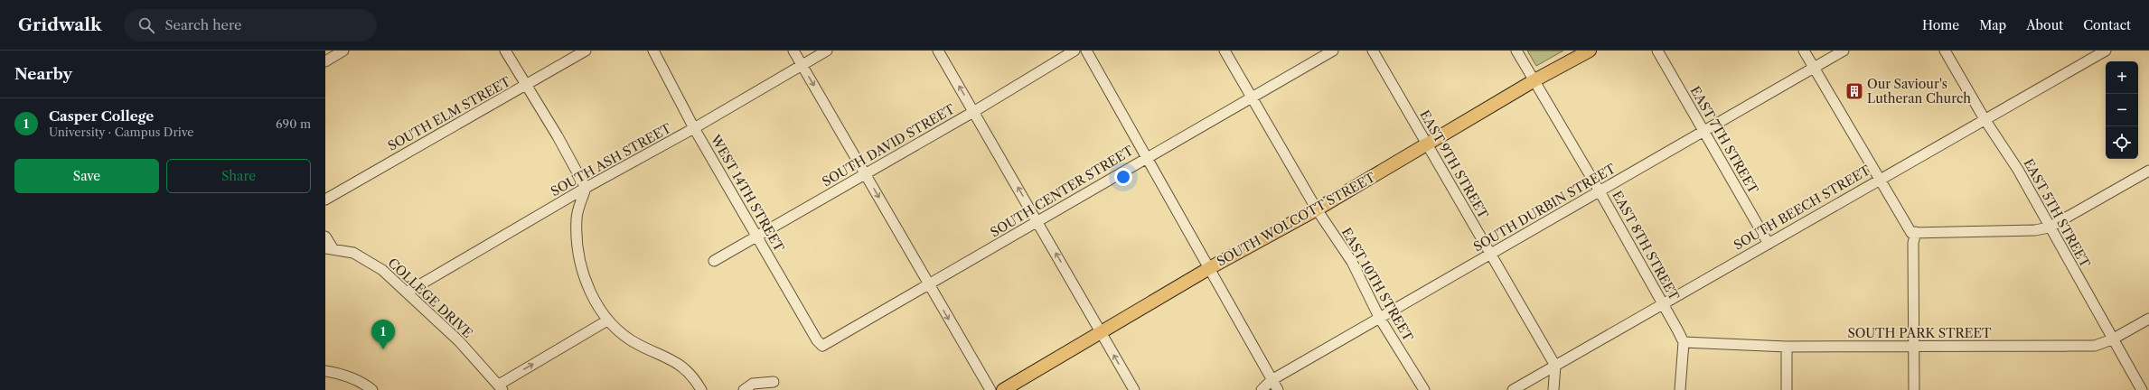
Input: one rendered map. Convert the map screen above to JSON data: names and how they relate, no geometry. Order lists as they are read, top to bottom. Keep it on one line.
{"streets":{"main road":["SOUTH WOLCOTT STREET"],"street":["SOUTH ELM STREET","EAST 7TH STREET","SOUTH DAVID STREET","SOUTH ASH STREET","EAST 9TH STREET","SOUTH CENTER STREET","WEST 14TH STREET","SOUTH DURBIN STREET","SOUTH BEECH STREET","EAST 5TH STREET","EAST 8TH STREET","EAST 10TH STREET","COLLEGE DRIVE","SOUTH PARK STREET"]},"crossings":[["EAST 7TH STREET","SOUTH DURBIN STREET"],["EAST 7TH STREET","SOUTH BEECH STREET"],["SOUTH DAVID STREET","WEST 14TH STREET"],["SOUTH ASH STREET","WEST 14TH STREET"],["SOUTH ASH STREET","COLLEGE DRIVE"],["EAST 9TH STREET","SOUTH DURBIN STREET"],["EAST 9TH STREET","SOUTH BEECH STREET"],["EAST 9TH STREET","SOUTH WOLCOTT STREET"],["SOUTH CENTER STREET","WEST 14TH STREET"],["SOUTH CENTER STREET","EAST 10TH STREET"],["SOUTH DURBIN STREET","EAST 8TH STREET"],["SOUTH DURBIN STREET","EAST 10TH STREET"],["SOUTH BEECH STREET","EAST 5TH STREET"],["SOUTH BEECH STREET","EAST 8TH STREET"],["EAST 5TH STREET","SOUTH PARK STREET"],["SOUTH WOLCOTT STREET","EAST 8TH STREET"],["SOUTH WOLCOTT STREET","EAST 10TH STREET"],["EAST 8TH STREET","SOUTH PARK STREET"]],"places":{"building":["Our Saviour's Lutheran Church"]},"page":{"header":"Gridwalk","search":"Search here","nav":["Home","Map","About","Contact"],"heading":"Nearby","map_buttons":["+","−"],"list":[{"mark":"1","name":"Casper College","note":"University · Campus Drive","value":"690 m"}],"buttons":["Save","Share"],"pins":"1"}}
